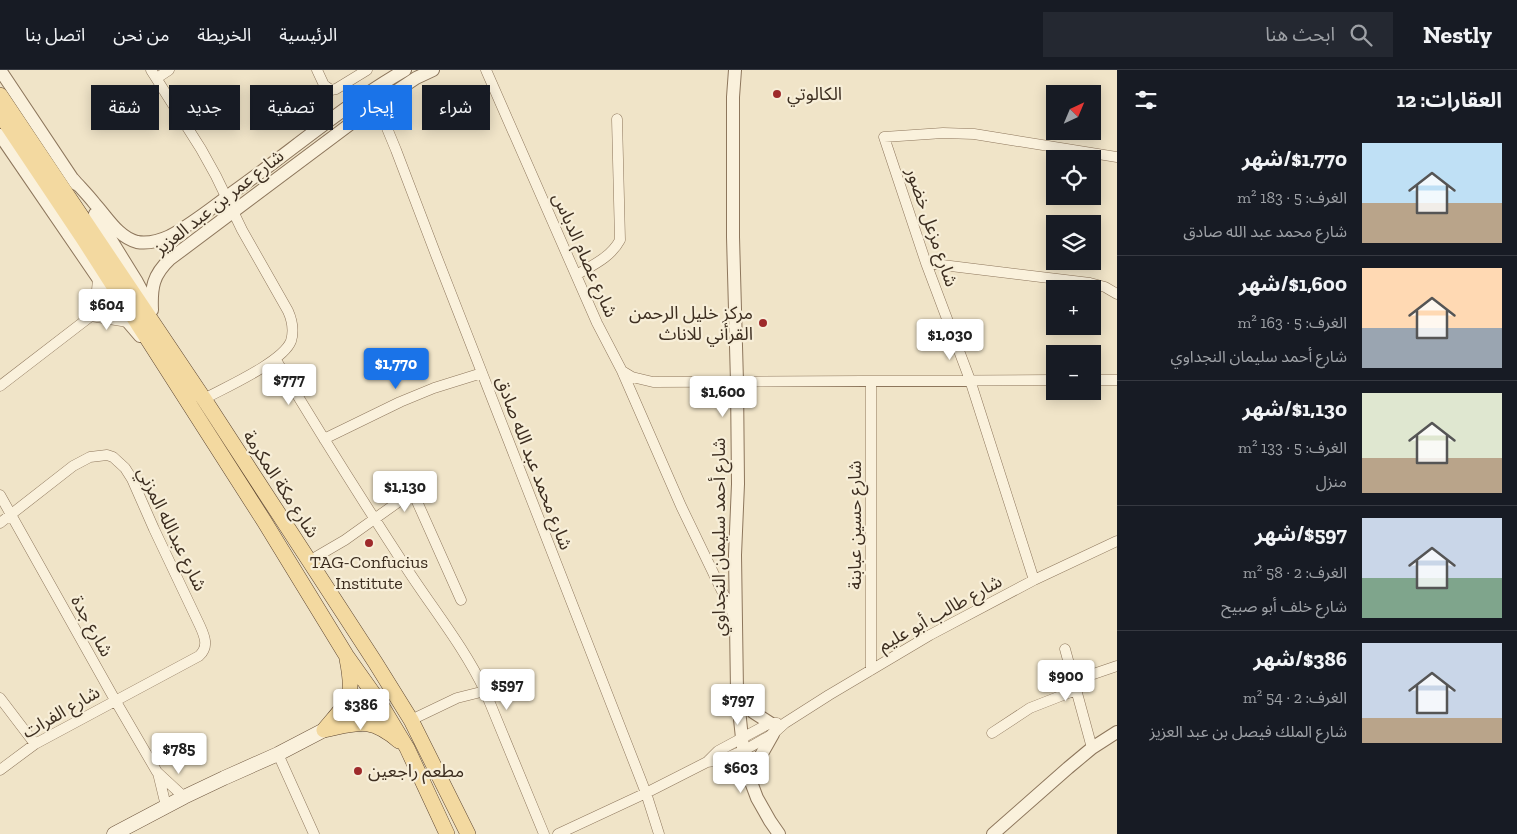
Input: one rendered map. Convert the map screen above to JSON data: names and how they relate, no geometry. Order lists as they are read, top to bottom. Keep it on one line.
{"streets":{"main road":["شارع مكة المكرمة"],"street":["شارع عمر بن عبد العزيز","شارع مزعل خضور","شارع عصام الدباس","شارع محمد عبد الله صادق","شارع حسين عبابنة","شارع عبدالله المزني","شارع أحمد سليمان النجداوي","شارع طالب أبو عليم","شارع جدة","شارع الفرات"]},"crossings":[["شارع عمر بن عبد العزيز","شارع مكة المكرمة"],["شارع مزعل خضور","شارع طالب أبو عليم"],["شارع عصام الدباس","شارع أحمد سليمان النجداوي"],["شارع محمد عبد الله صادق","شارع طالب أبو عليم"],["شارع حسين عبابنة","شارع طالب أبو عليم"],["شارع عبدالله المزني","شارع جدة"],["شارع عبدالله المزني","شارع الفرات"],["شارع أحمد سليمان النجداوي","شارع طالب أبو عليم"],["شارع جدة","شارع الفرات"]],"places":["الكالوتي","مركز خليل الرحمن القرأني للاناث","TAG-Confucius Institute","مطعم راجعين"],"north":"top right","page":{"header":"Nestly","search":"ابحث هنا","nav":["الرئيسية","الخريطة","من نحن","اتصل بنا"],"heading":"العقارات: 12","map_buttons":["+","−"],"chip":["شراء","إيجار","تصفية","جديد","شقة"],"list":[{"name":"$1,770/شهر","note":"الغرف: 5 · 183 m² · شارع محمد عبد الله صادق"},{"name":"$1,600/شهر","note":"الغرف: 5 · 163 m² · شارع أحمد سليمان النجداوي"},{"name":"$1,130/شهر","note":"الغرف: 5 · 133 m² · منزل"},{"name":"$597/شهر","note":"الغرف: 2 · 58 m² · شارع خلف أبو صبيح"},{"name":"$386/شهر","note":"الغرف: 2 · 54 m² · شارع الملك فيصل بن عبد العزيز"}],"price":["$604","$1,030","$1,770","$777","$1,600","$1,130","$900","$597","$797","$386","$785","$603"]}}
